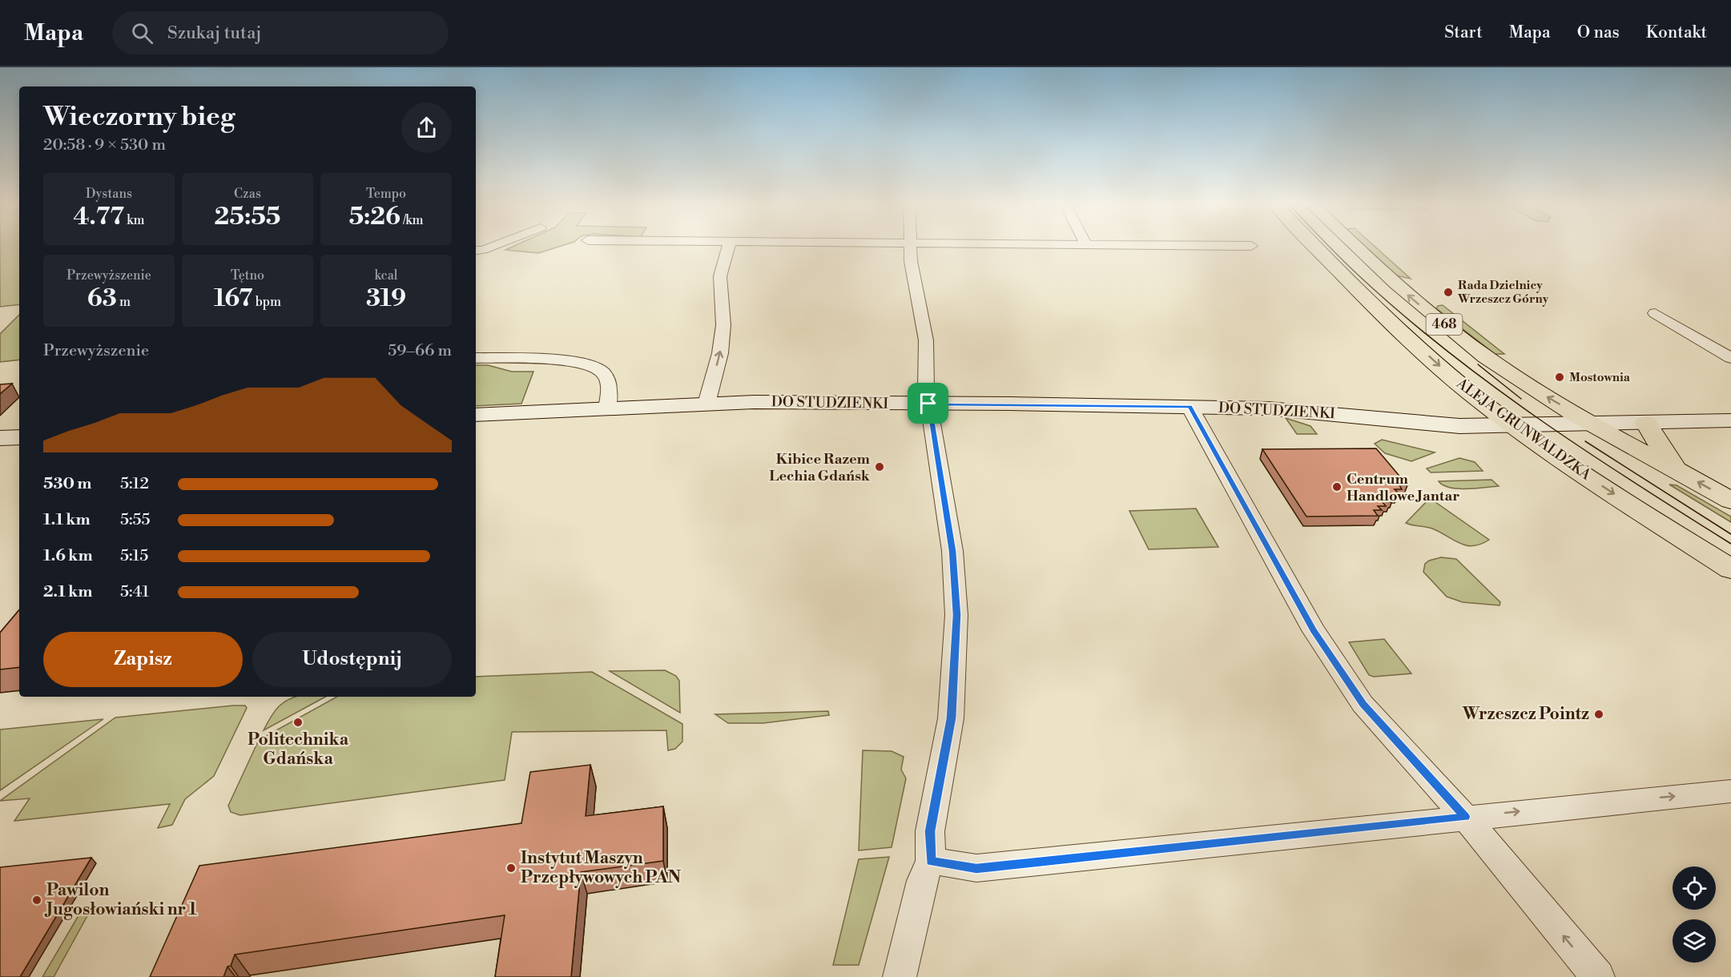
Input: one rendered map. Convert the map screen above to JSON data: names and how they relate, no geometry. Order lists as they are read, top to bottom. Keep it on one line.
{"streets":{"main road":["468","DO STUDZIENKI","ALEJA GRUNWALDZKA"]},"crossings":[["468","DO STUDZIENKI"],["DO STUDZIENKI","ALEJA GRUNWALDZKA"]],"places":["Rada Dzielnicy Wrzeszcz Górny","Mostownia","Kibice Razem Lechia Gdańsk","Centrum Handlowe Jantar","Wrzeszcz Pointz","Politechnika Gdańska","Instytut Maszyn Przepływowych PAN","Pawilon Jugosłowiański nr 1"],"page":{"header":"Mapa","search":"Szukaj tutaj","nav":["Start","Mapa","O nas","Kontakt"],"heading":["Wieczorny bieg","20:58 · 9 × 530 m"],"stats":[["Dystans","4.77 km"],["Czas","25:55"],["Tempo","5:26 /km"],["Przewyższenie","63 m"],["Tętno","167 bpm"],["kcal","319"]],"chart":["Przewyższenie","59–66 m"],"list":[{"name":"530 m","note":"5:12"},{"name":"1.1 km","note":"5:55"},{"name":"1.6 km","note":"5:15"},{"name":"2.1 km","note":"5:41"}],"buttons":["Zapisz","Udostępnij"]}}
